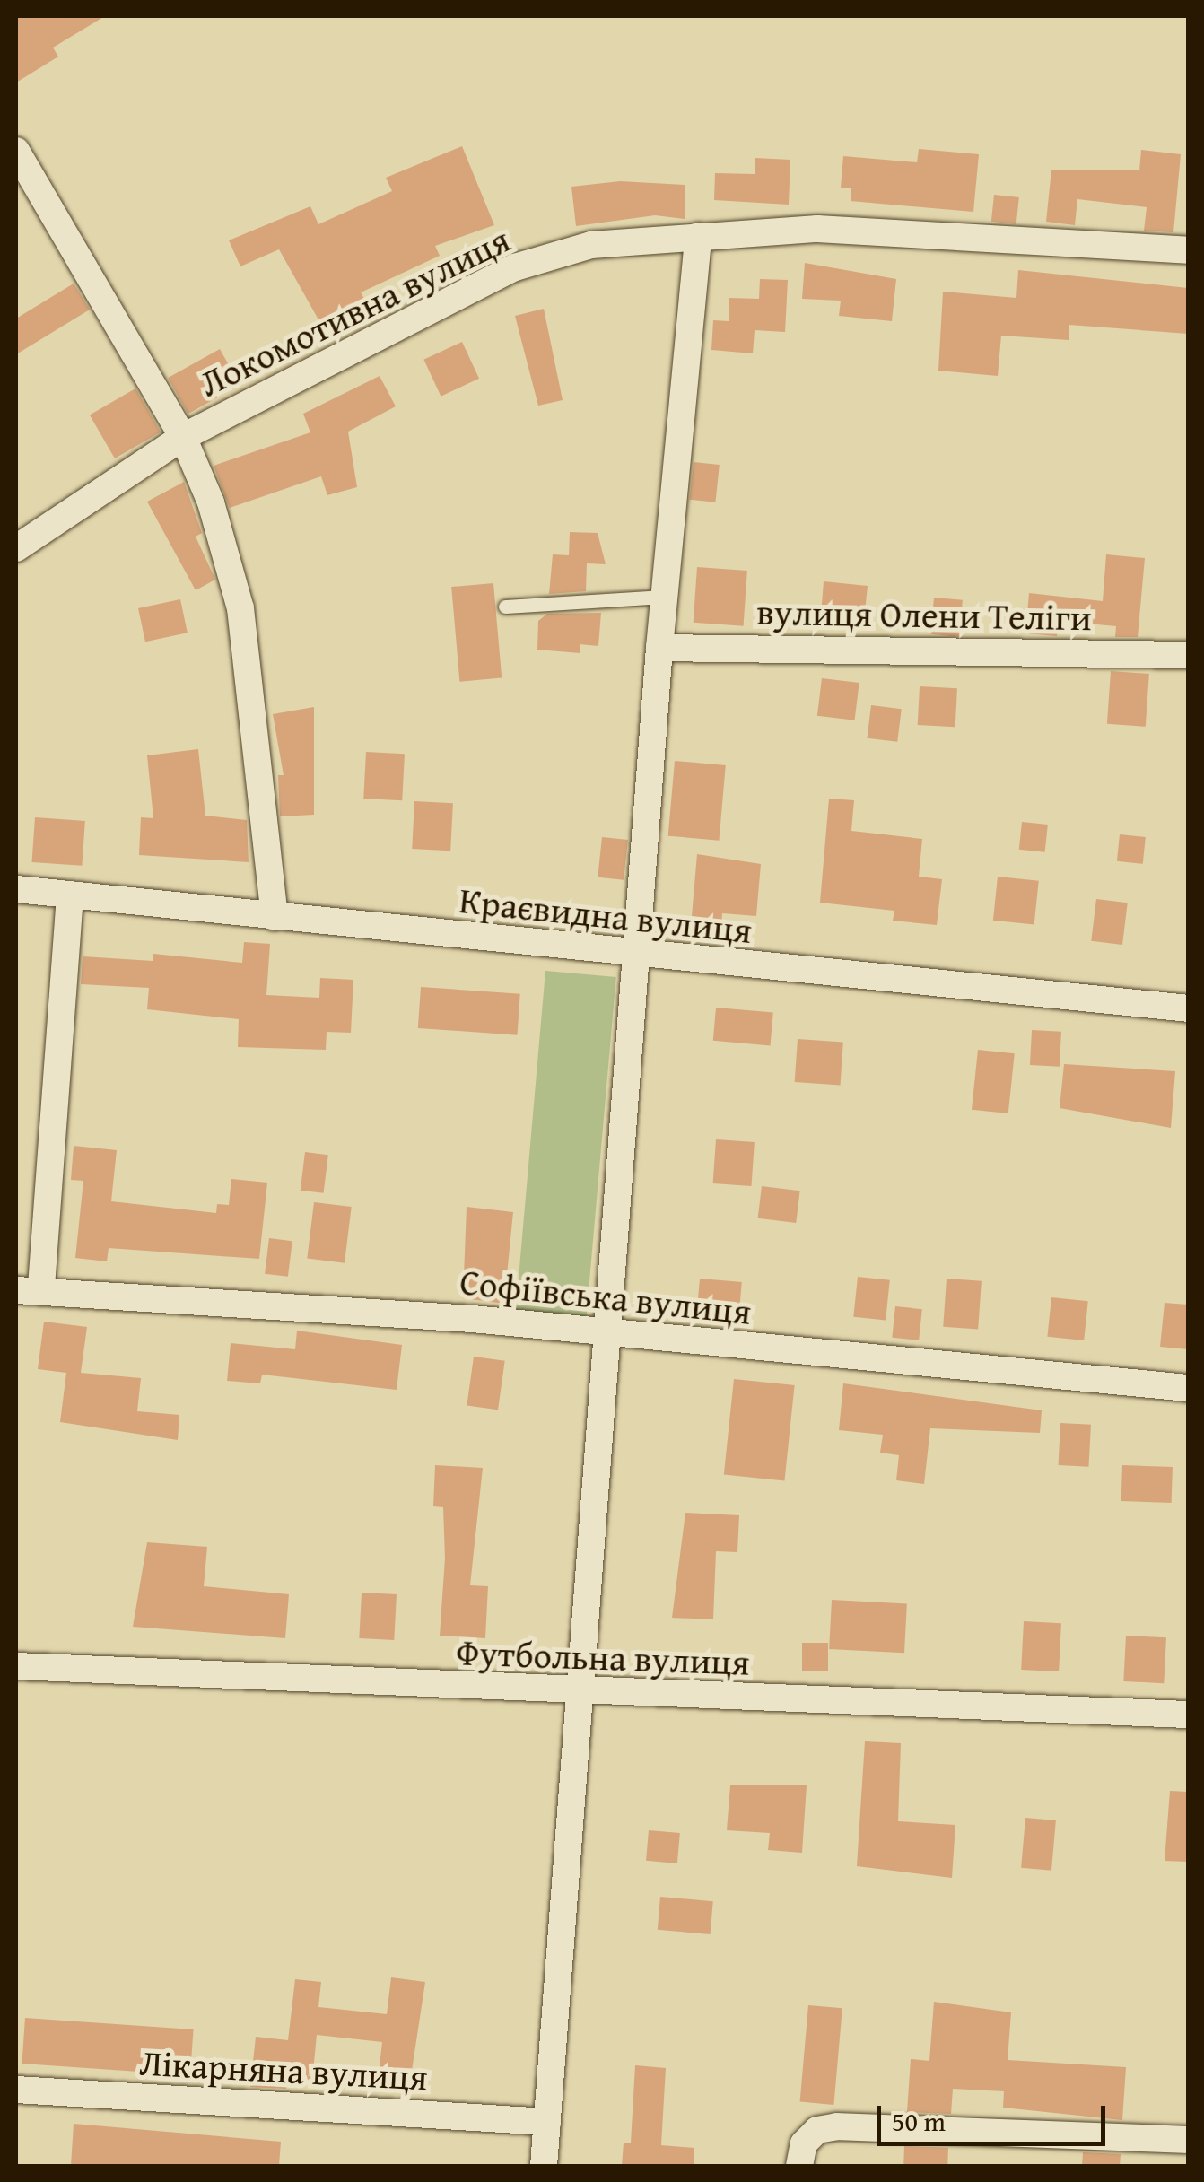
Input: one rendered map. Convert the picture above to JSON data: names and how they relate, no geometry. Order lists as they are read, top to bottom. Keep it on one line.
{"streets":{"street":["Локомотивна вулиця","вулиця Олени Теліги","Краєвидна вулиця","Софіївська вулиця","Футбольна вулиця","Лікарняна вулиця"]},"scale_bar":"50 m"}
